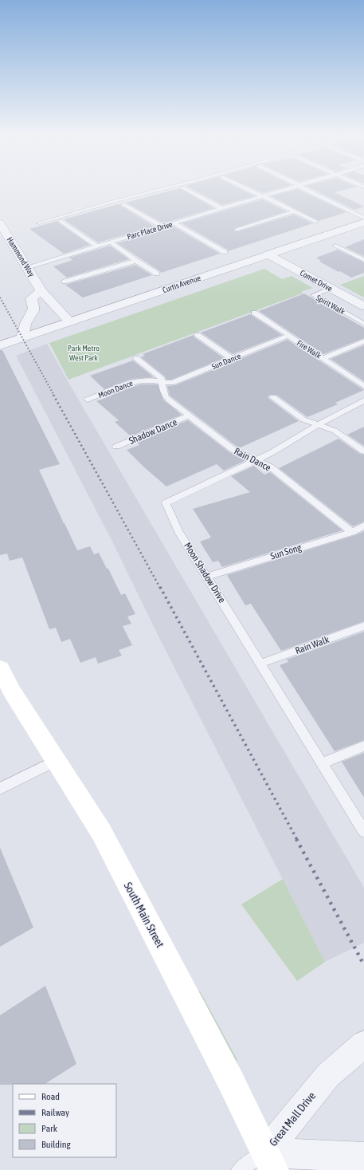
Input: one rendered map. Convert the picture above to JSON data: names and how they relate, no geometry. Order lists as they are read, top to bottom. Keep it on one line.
{"streets":{"main road":["South Main Street"],"street":["Hammond Way","Comet Drive","Curtis Avenue","Great Mall Drive"],"lane":["Parc Place Drive","Spirit Walk","Fire Walk","Sun Dance","Moon Dance","Shadow Dance","Rain Dance","Sun Song","Moon Shadow Drive","Rain Walk"]},"crossings":[["Parc Place Drive","Hammond Way"],["Hammond Way","Curtis Avenue"],["Comet Drive","Curtis Avenue"],["Comet Drive","Spirit Walk"],["Fire Walk","Sun Dance"],["Sun Dance","Moon Dance"],["Sun Dance","Rain Dance"],["Moon Dance","Rain Dance"],["Shadow Dance","Rain Dance"],["Rain Dance","Sun Song"],["Rain Dance","Moon Shadow Drive"],["Sun Song","Moon Shadow Drive"],["Moon Shadow Drive","Rain Walk"],["South Main Street","Great Mall Drive"]],"parks":["Park Metro West Park"],"legend":["Road","Railway","Park","Building"]}
